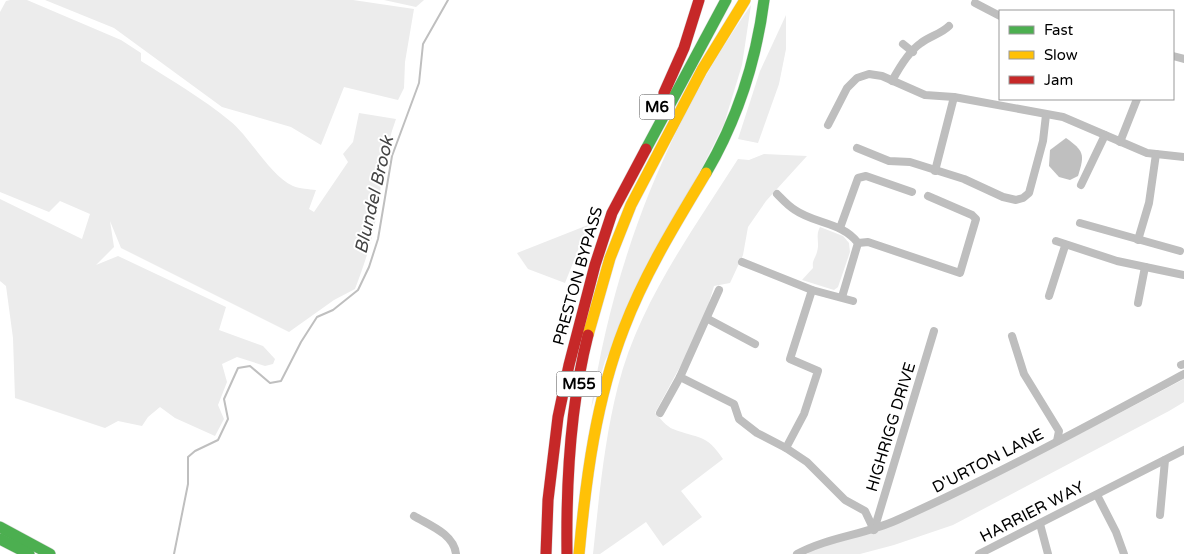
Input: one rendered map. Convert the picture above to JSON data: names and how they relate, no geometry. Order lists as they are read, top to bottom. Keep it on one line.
{"streets":{"main road":["M6","PRESTON BYPASS","M55"],"street":["HIGHRIGG DRIVE","D'URTON LANE","HARRIER WAY"]},"crossings":[["M6","PRESTON BYPASS"],["PRESTON BYPASS","M55"],["HIGHRIGG DRIVE","D'URTON LANE"]],"water":["Blundel Brook"],"legend":["Fast","Slow","Jam"]}
